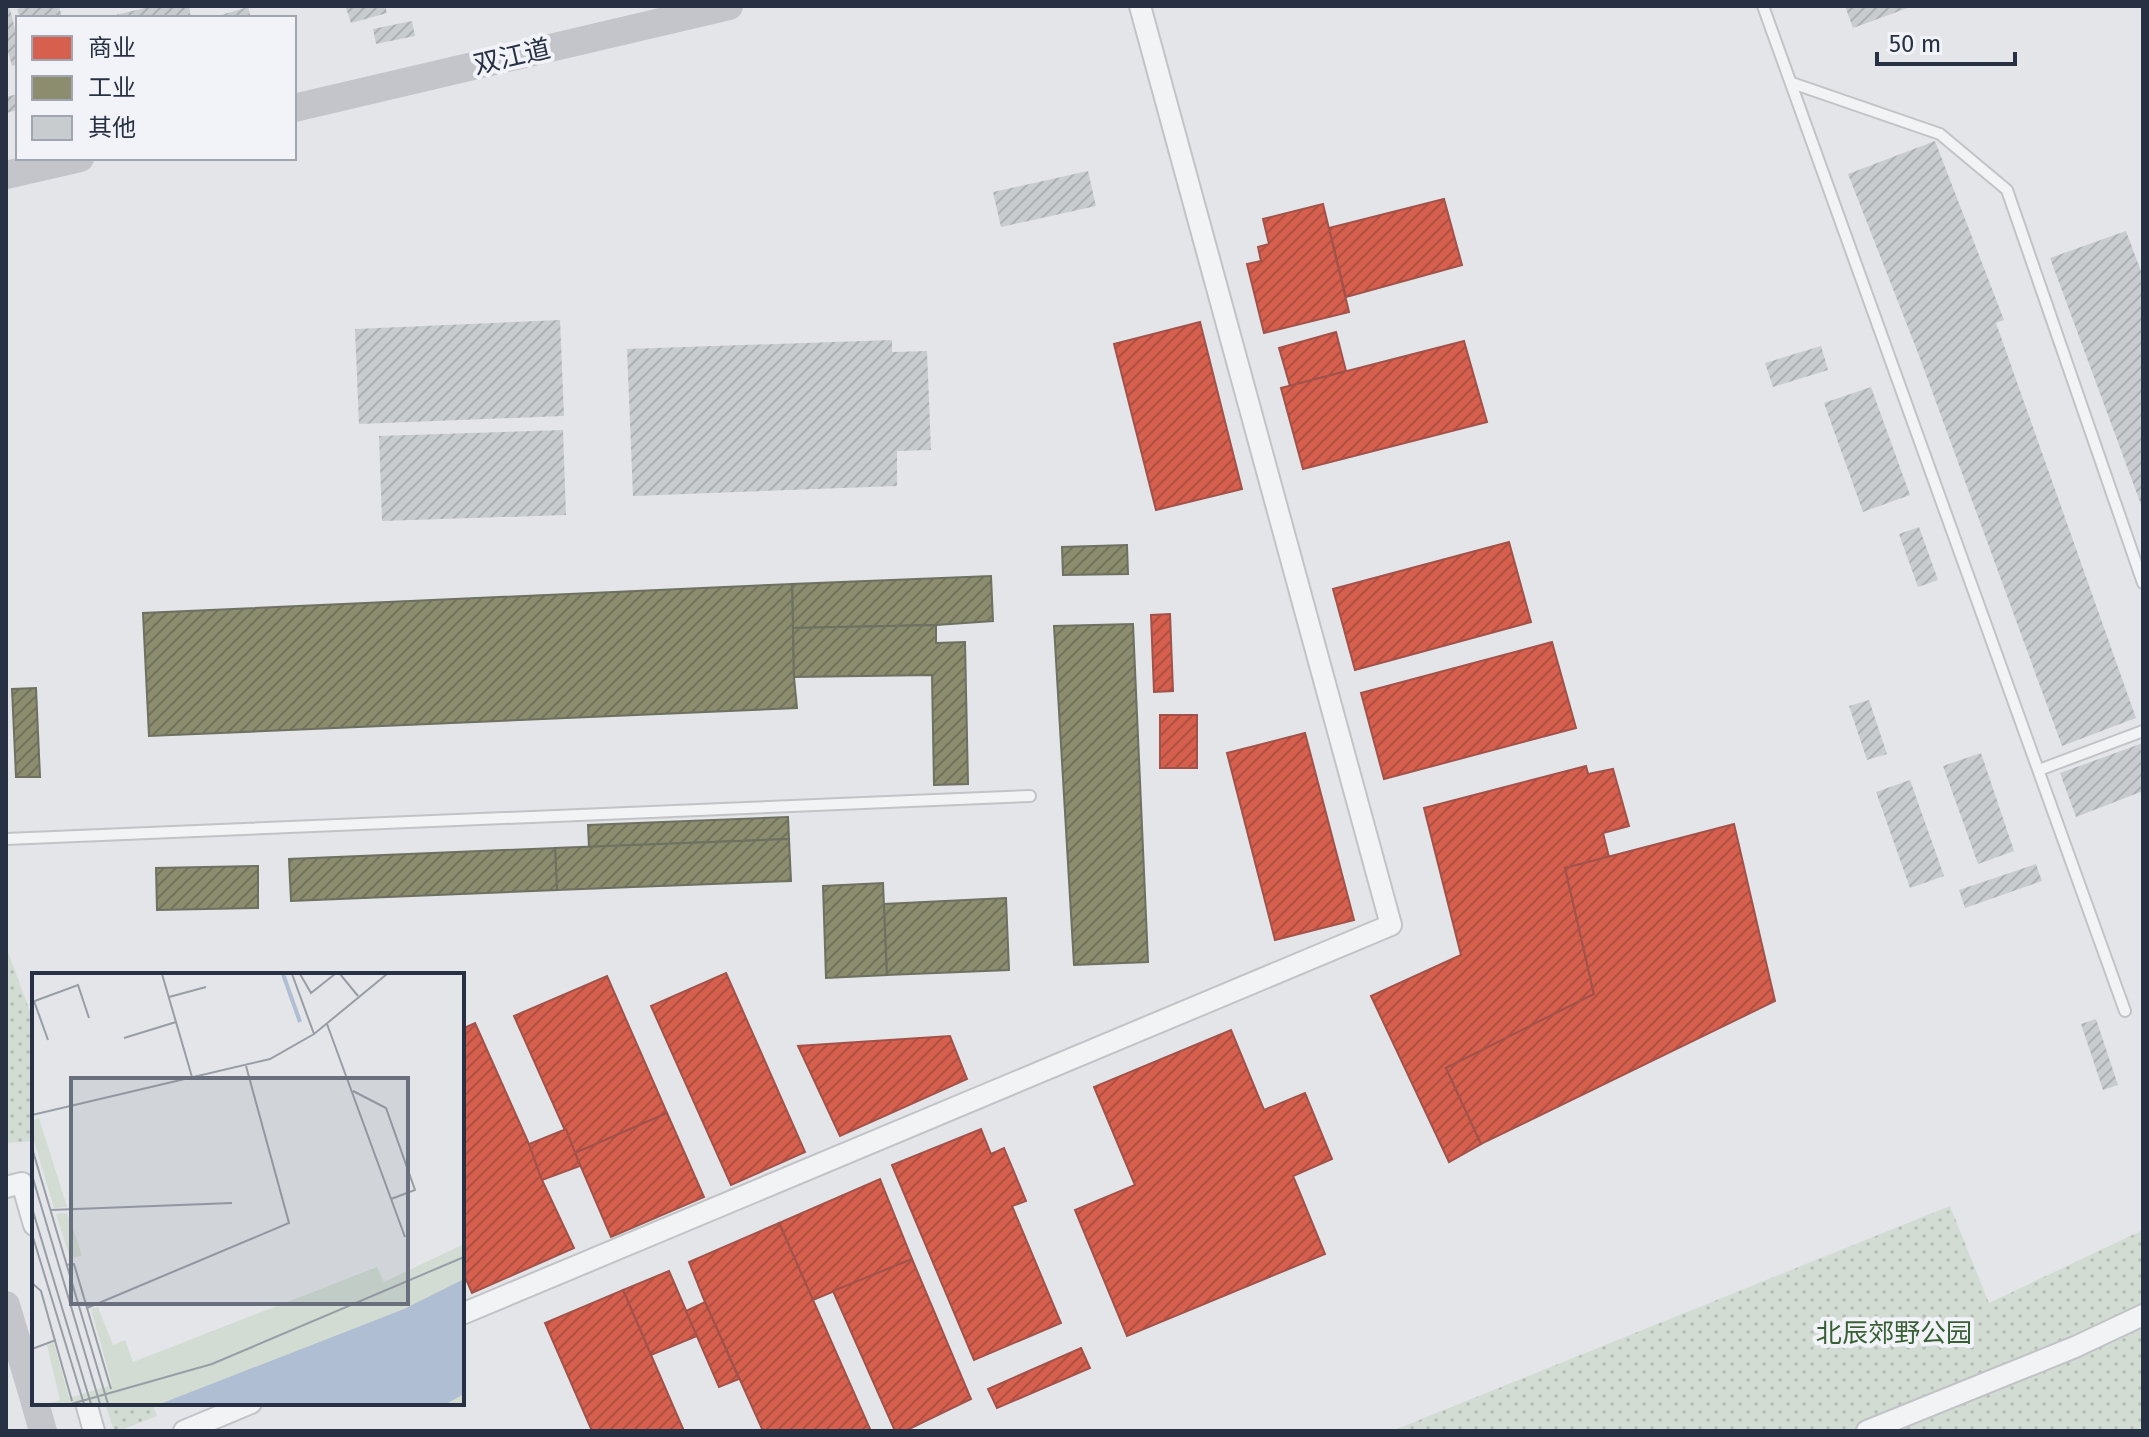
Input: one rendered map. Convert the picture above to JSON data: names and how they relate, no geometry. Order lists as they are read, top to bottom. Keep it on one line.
{"streets":{"main road":["双江道"]},"parks":["北辰郊野公园"],"legend":["商业","工业","其他"],"scale_bar":"50 m"}
